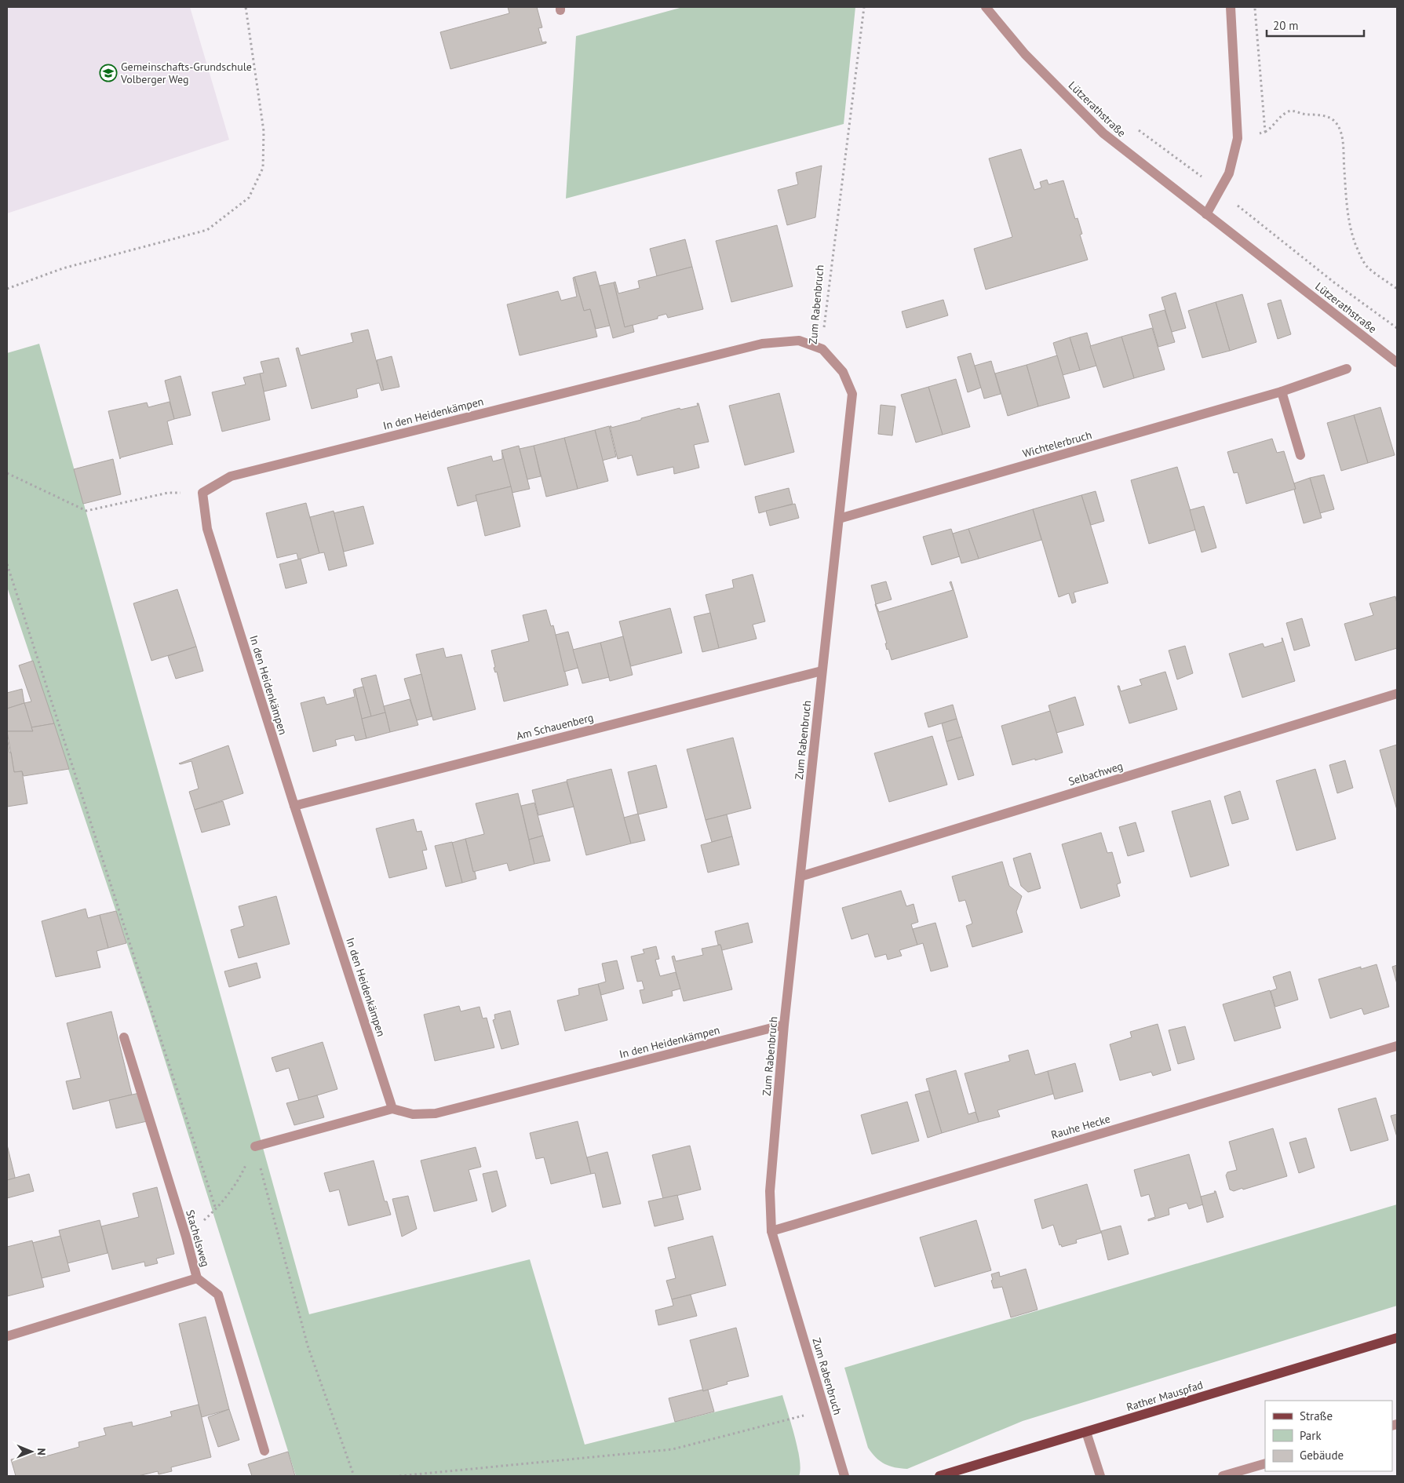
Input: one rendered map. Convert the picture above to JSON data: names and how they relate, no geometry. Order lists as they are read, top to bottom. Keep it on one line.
{"streets":{"main road":["Rather Mauspfad"],"street":["Lützerathstraße","Zum Rabenbruch","In den Heidenkämpen","Wichtelerbruch","Am Schauenberg","Selbachweg","Rauhe Hecke","Stachelsweg"]},"crossings":[["Zum Rabenbruch","In den Heidenkämpen"],["Zum Rabenbruch","Wichtelerbruch"],["Zum Rabenbruch","Am Schauenberg"],["Zum Rabenbruch","Selbachweg"],["Zum Rabenbruch","Rauhe Hecke"],["In den Heidenkämpen","Am Schauenberg"]],"places":{"school or university":["Gemeinschafts-Grundschule Volberger Weg"]},"legend":["Straße","Park","Gebäude"],"scale_bar":"20 m","north":"right"}
